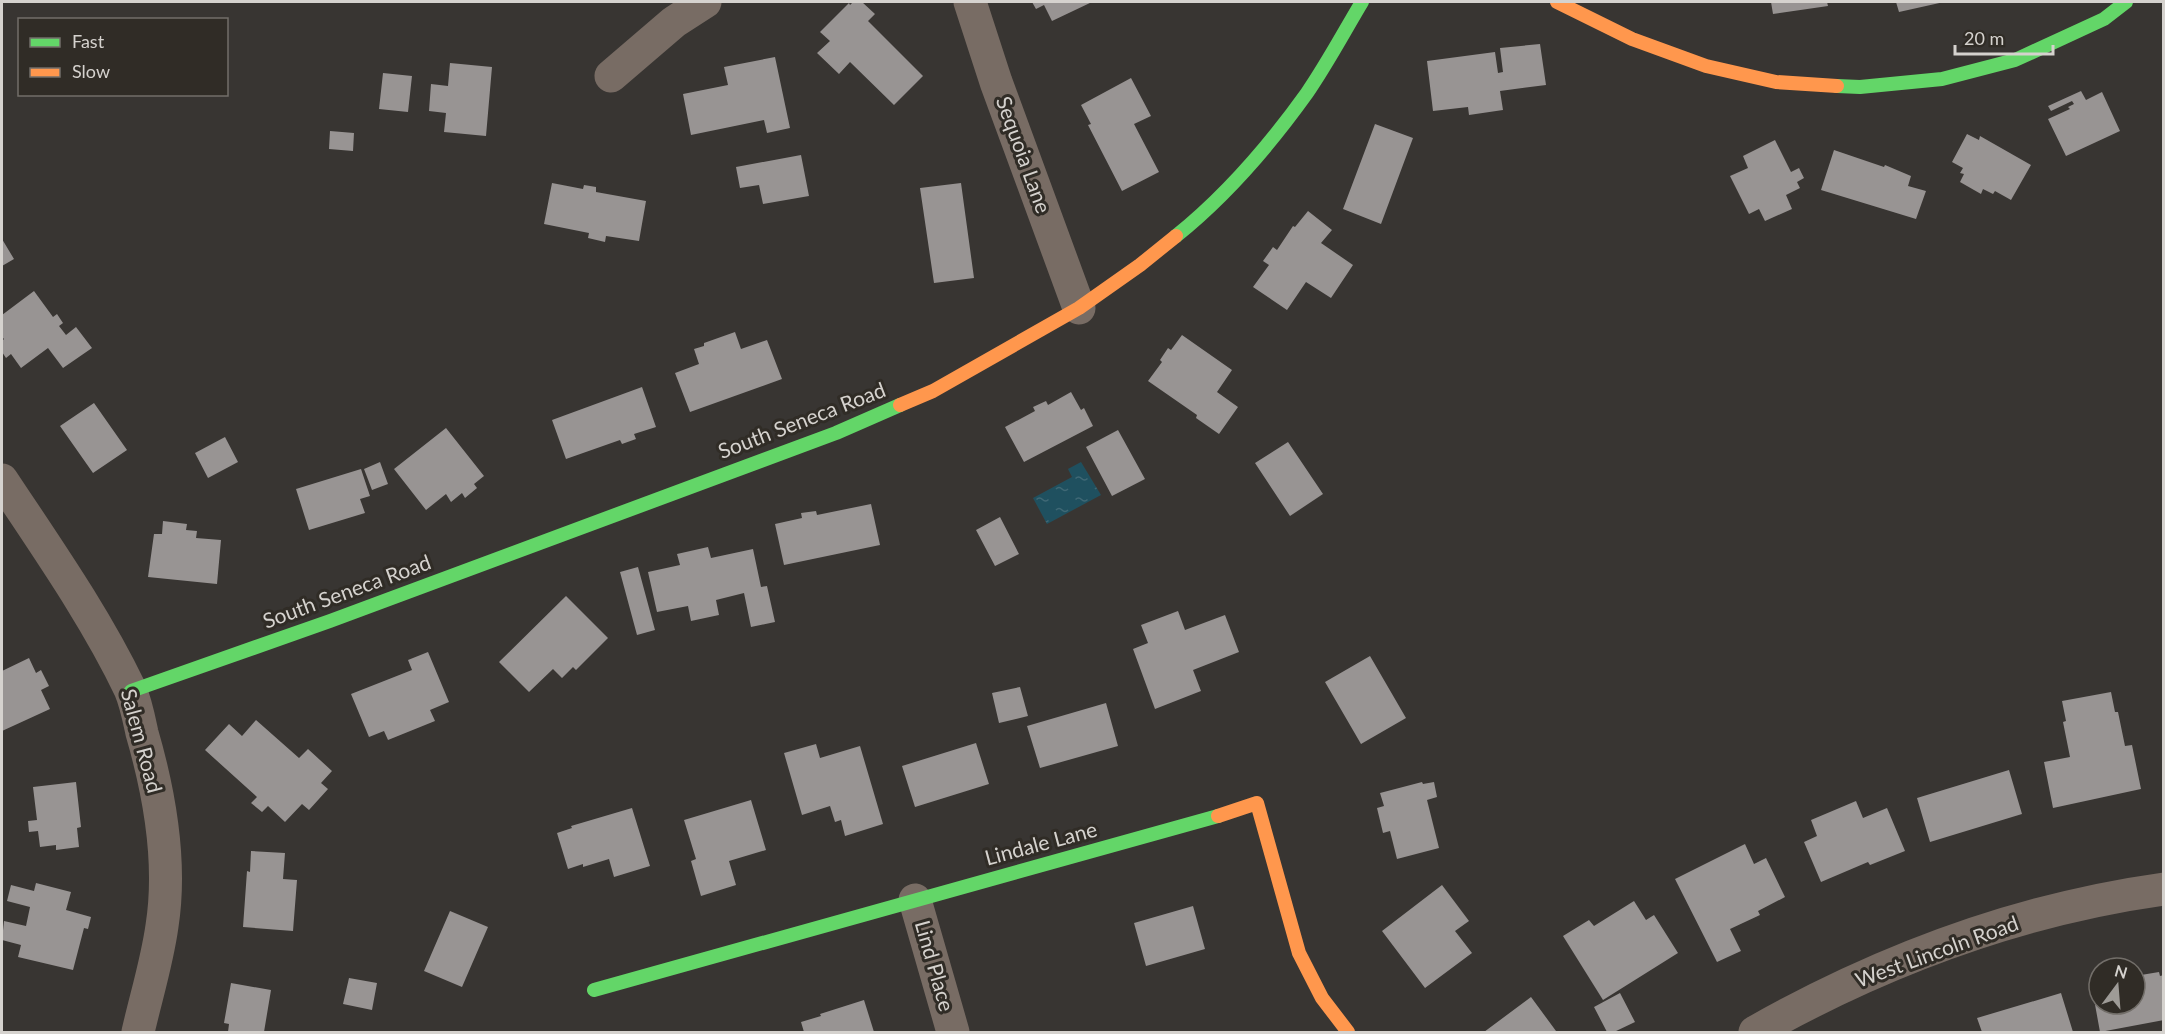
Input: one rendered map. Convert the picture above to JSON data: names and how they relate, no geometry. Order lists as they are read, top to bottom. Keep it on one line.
{"streets":{"street":["Sequoia Lane","South Seneca Road","Salem Road","Lindale Lane","West Lincoln Road","Lind Place"]},"crossings":[["Sequoia Lane","South Seneca Road"],["South Seneca Road","Salem Road"],["Lindale Lane","Lind Place"]],"legend":["Fast","Slow"],"scale_bar":"20 m","north":"top"}
